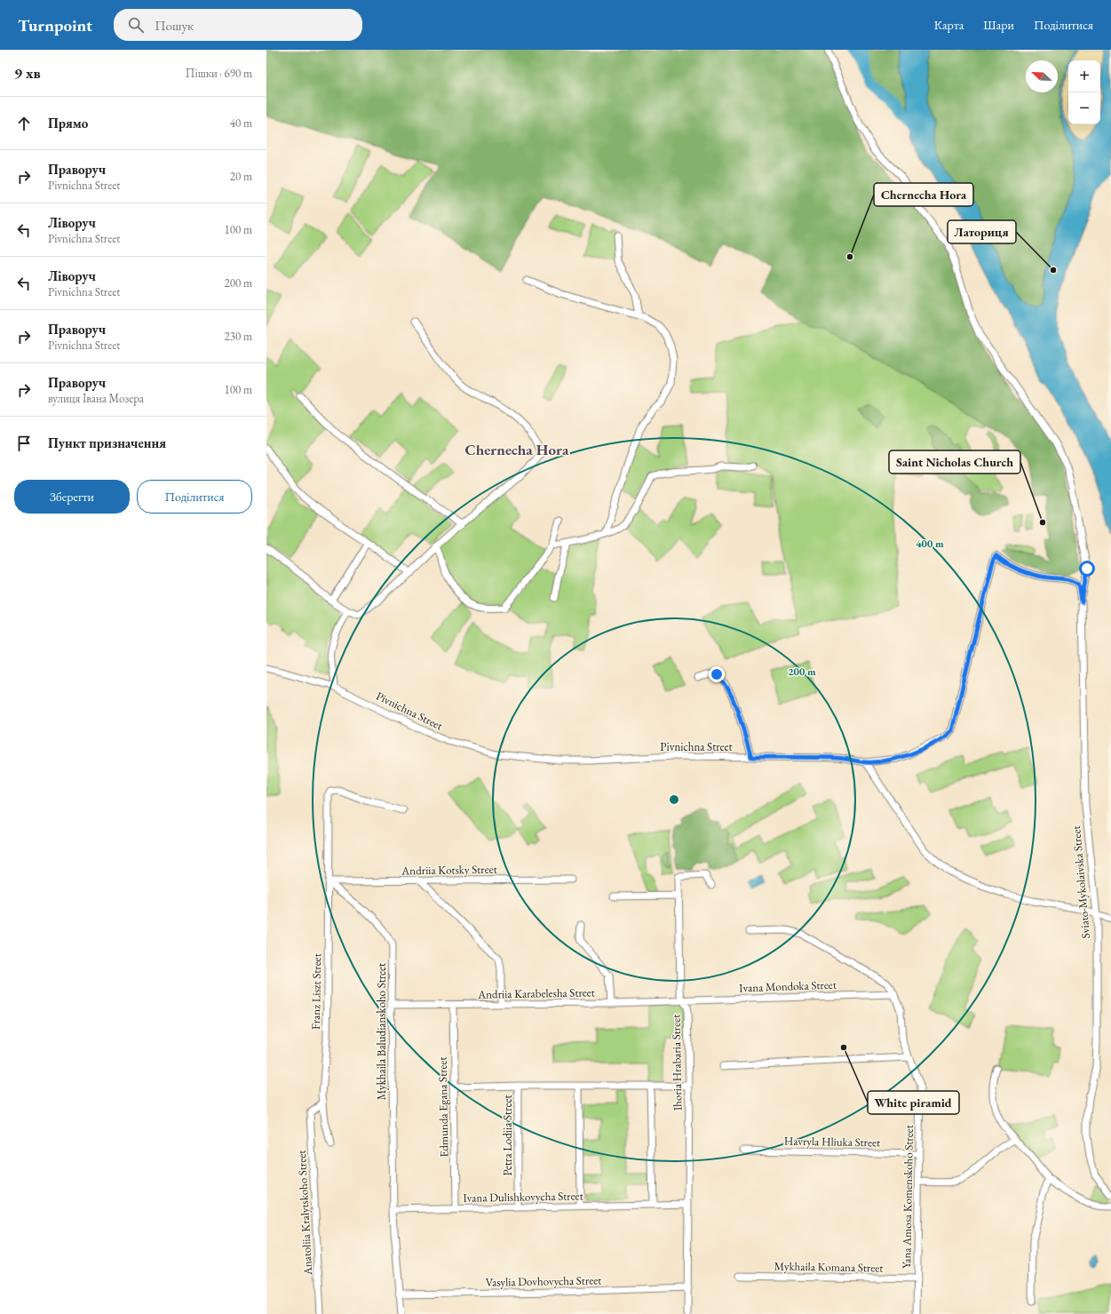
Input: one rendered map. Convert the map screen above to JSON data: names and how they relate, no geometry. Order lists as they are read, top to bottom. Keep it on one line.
{"streets":{"street":["Pivnichna Street","Andriia Kotsky Street","Sviato-Mykolaivska Street","Ivana Mondoka Street","Franz Liszt Street","Andriia Karabelesha Street","Mykhaila Baludianskoho Street","Ihoria Hrabaria Street","Edmunda Egana Street","Petra Lodiia Street","Havryla Hliuka Street","Ivana Dulishkovycha Street","Yana Amosa Komenskoho Street","Anatoliia Kralytskoho Street","Mykhaila Komana Street","Vasylia Dovhovycha Street"]},"crossings":[["Pivnichna Street","Sviato-Mykolaivska Street"],["Andriia Kotsky Street","Franz Liszt Street"],["Andriia Kotsky Street","Mykhaila Baludianskoho Street"],["Ivana Mondoka Street","Andriia Karabelesha Street"],["Ivana Mondoka Street","Ihoria Hrabaria Street"],["Ivana Mondoka Street","Yana Amosa Komenskoho Street"],["Franz Liszt Street","Mykhaila Baludianskoho Street"],["Franz Liszt Street","Anatoliia Kralytskoho Street"],["Andriia Karabelesha Street","Mykhaila Baludianskoho Street"],["Andriia Karabelesha Street","Ihoria Hrabaria Street"],["Andriia Karabelesha Street","Edmunda Egana Street"],["Mykhaila Baludianskoho Street","Ivana Dulishkovycha Street"],["Mykhaila Baludianskoho Street","Vasylia Dovhovycha Street"],["Ihoria Hrabaria Street","Vasylia Dovhovycha Street"],["Edmunda Egana Street","Ivana Dulishkovycha Street"],["Petra Lodiia Street","Ivana Dulishkovycha Street"],["Havryla Hliuka Street","Yana Amosa Komenskoho Street"],["Yana Amosa Komenskoho Street","Mykhaila Komana Street"]],"districts":["Chernecha Hora"],"places":["Chernecha Hora","Латориця","Saint Nicholas Church","White piramid"],"north":"top left","page":{"header":"Turnpoint","search":"Пошук","nav":["Карта","Шари","Поділитися"],"heading":["9 хв","Пішки · 690 m"],"map_buttons":["+","−"],"list":[["Прямо","40 m"],["Праворуч","Pivnichna Street","20 m"],["Ліворуч","Pivnichna Street","100 m"],["Ліворуч","Pivnichna Street","200 m"],["Праворуч","Pivnichna Street","230 m"],["Праворуч","вулиця Івана Мозера","100 m"],"Пункт призначення"],"buttons":["Зберегти","Поділитися"]},"rings":["400 m","200 m"]}
